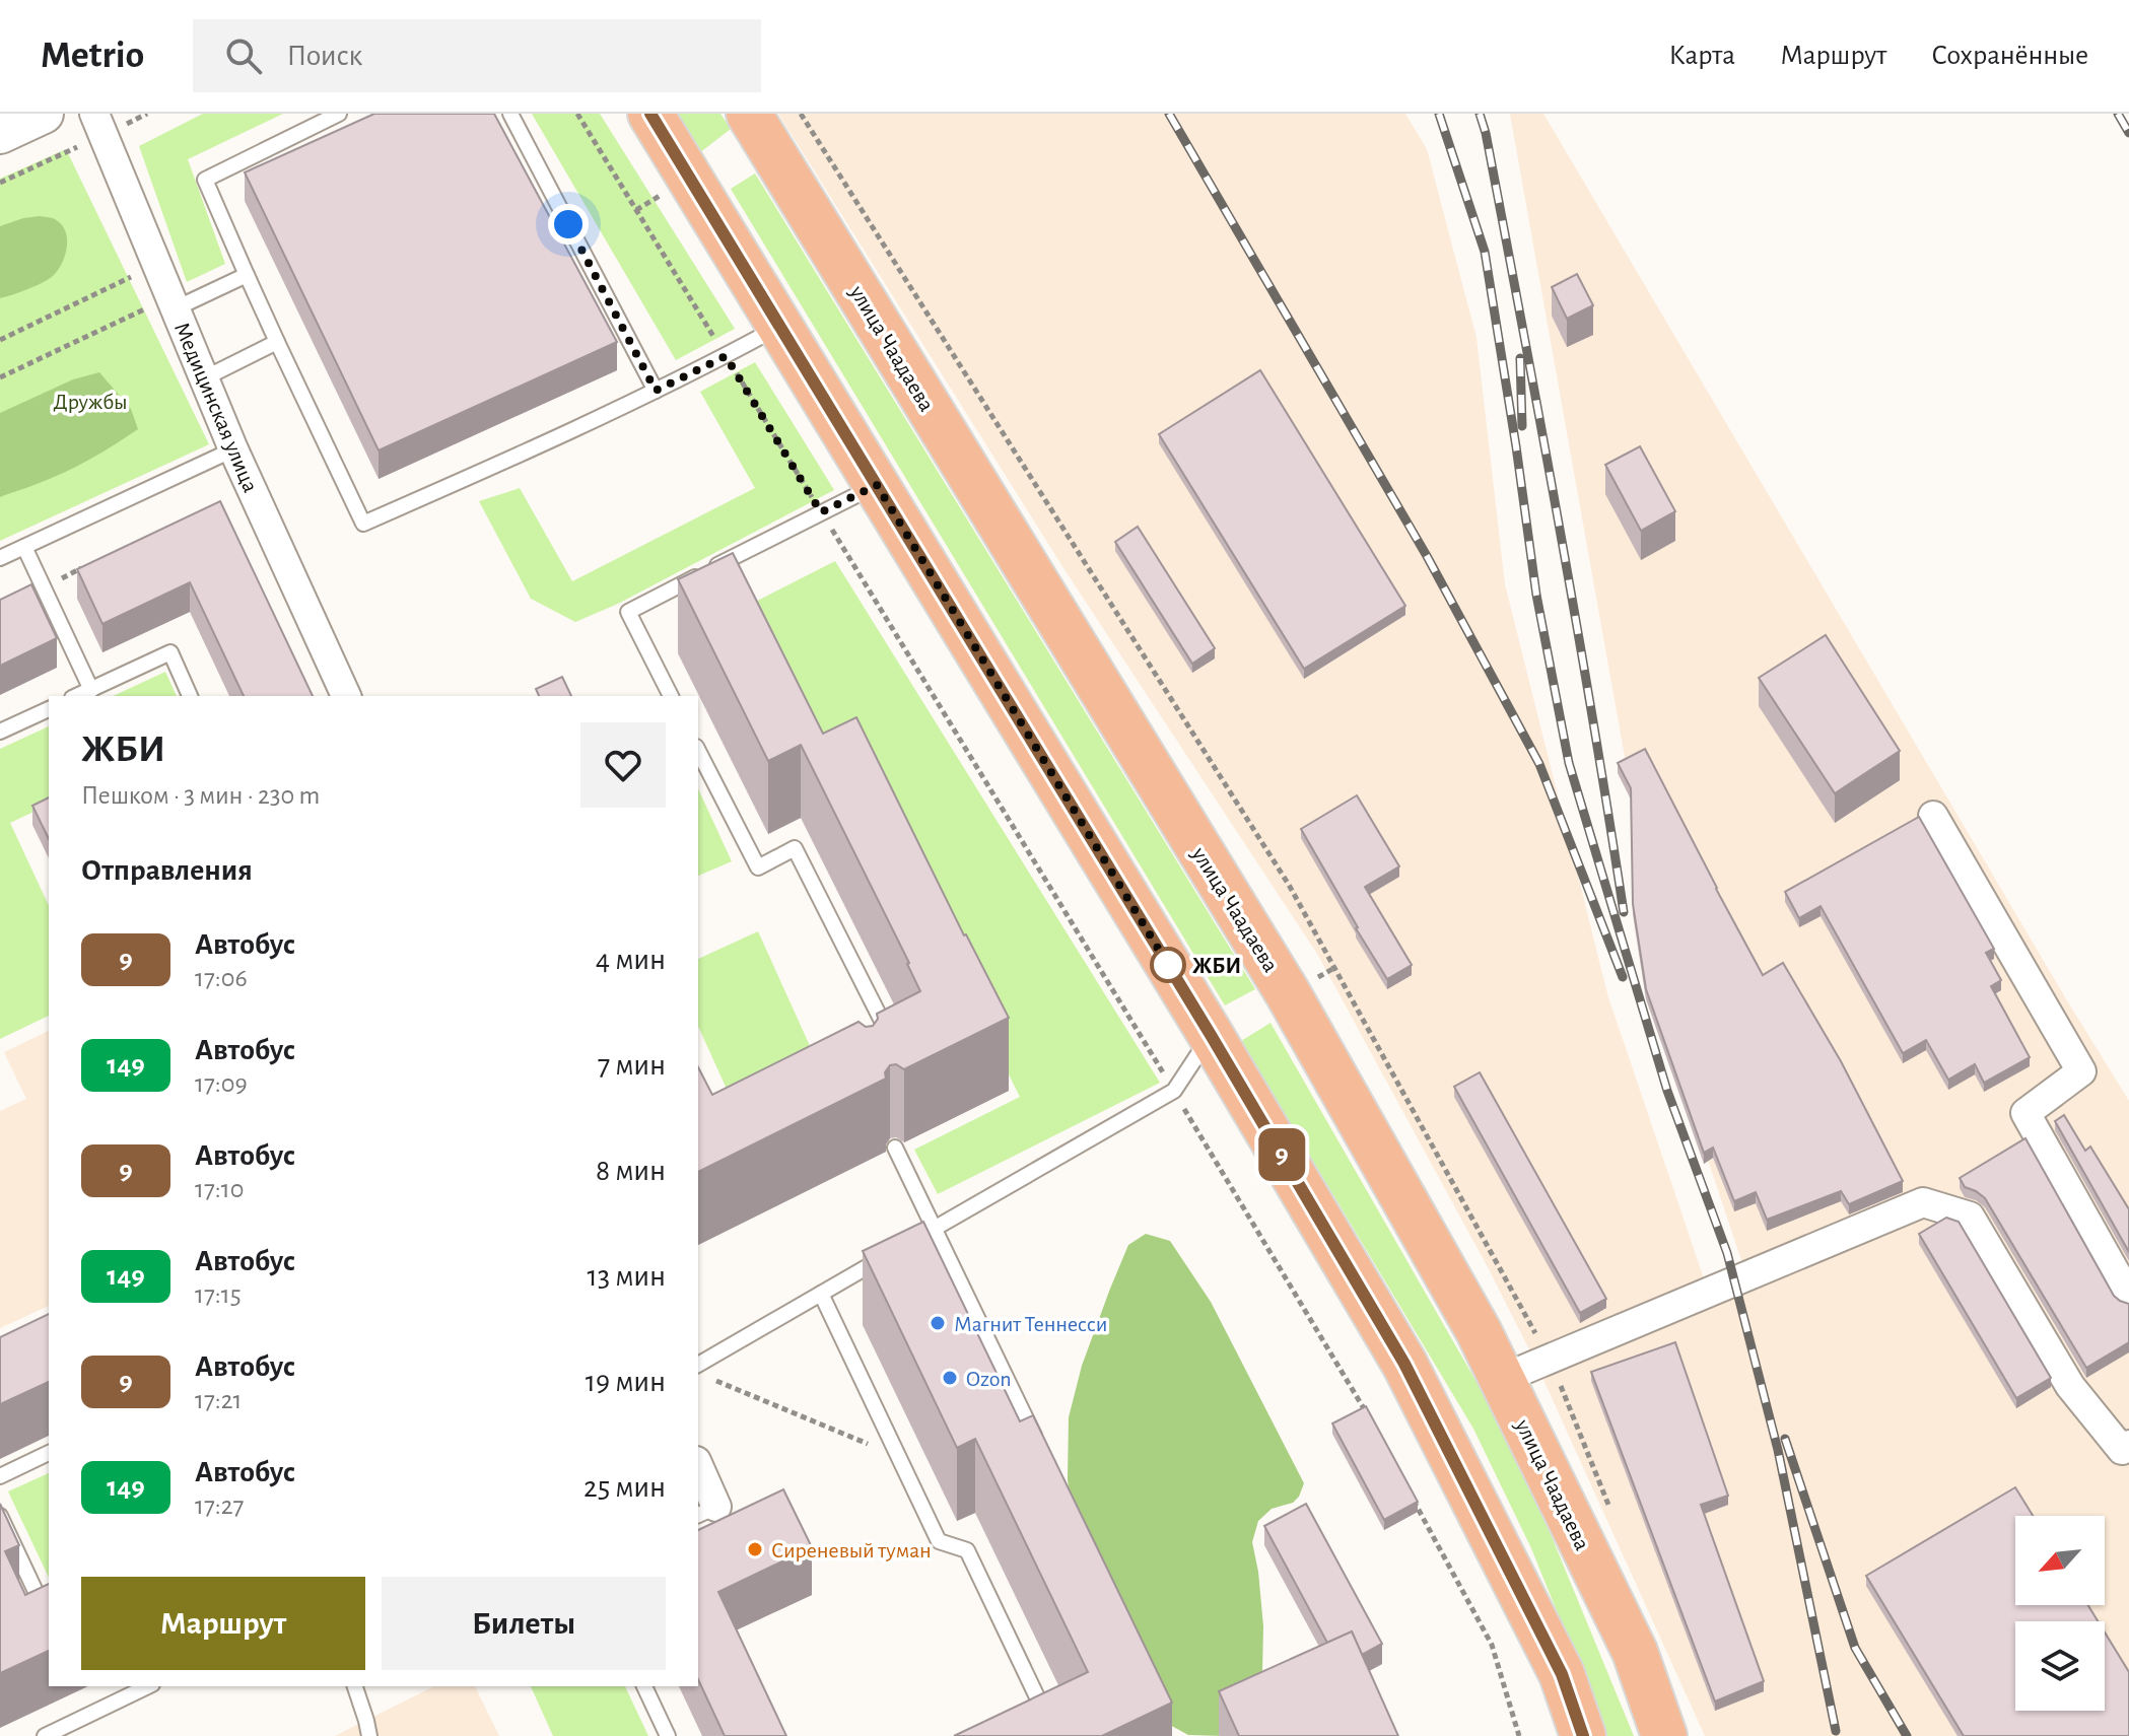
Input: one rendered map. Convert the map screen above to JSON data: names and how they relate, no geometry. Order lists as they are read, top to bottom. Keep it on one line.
{"streets":{"main road":["улица Чаадаева"],"street":["Медицинская улица"]},"parks":["Дружбы"],"places":["ЖБИ","Магнит Теннесси","Ozon","Сиреневый туман"],"lines":["bus line 9"],"north":"bottom left","page":{"header":"Metrio","search":"Поиск","nav":["Карта","Маршрут","Сохранённые"],"on_map":"9","heading":[["ЖБИ","Пешком · 3 мин · 230 m"],"Отправления"],"list":[{"mark":"9","name":"Автобус","note":"17:06","value":"4 мин"},{"mark":"149","name":"Автобус","note":"17:09","value":"7 мин"},{"mark":"9","name":"Автобус","note":"17:10","value":"8 мин"},{"mark":"149","name":"Автобус","note":"17:15","value":"13 мин"},{"mark":"9","name":"Автобус","note":"17:21","value":"19 мин"},{"mark":"149","name":"Автобус","note":"17:27","value":"25 мин"}],"buttons":["Маршрут","Билеты"]}}
